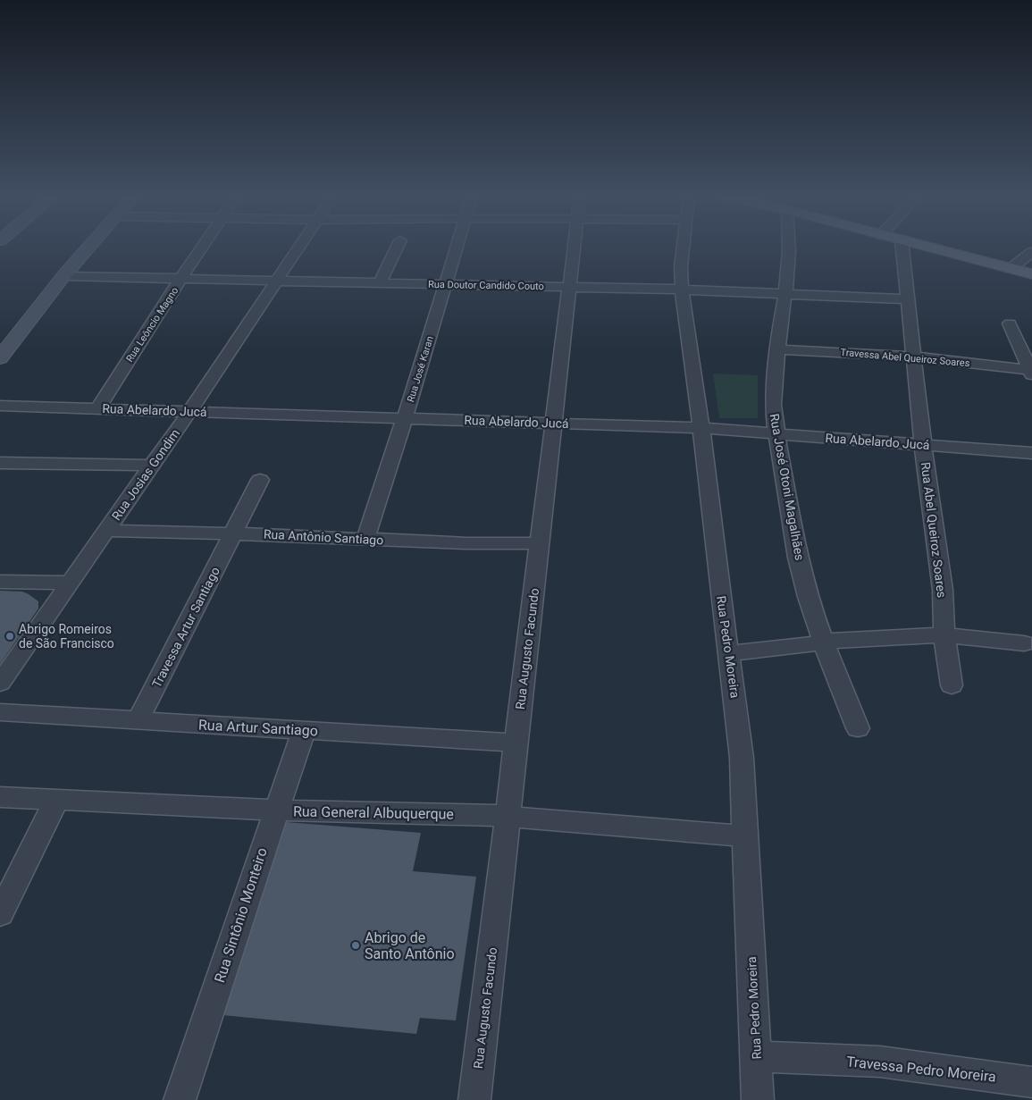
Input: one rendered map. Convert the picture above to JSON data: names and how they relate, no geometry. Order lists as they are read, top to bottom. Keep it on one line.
{"streets":{"street":["Rua Doutor Candido Couto","Rua Leôncio Magno","Travessa Abel Queiroz Soares","Rua José Karan","Rua Abelardo Jucá","Rua Josias Gondim","Rua José Otoni Magalhães","Rua Abel Queiroz Soares","Rua Antônio Santiago","Travessa Artur Santiago","Rua Pedro Moreira","Rua Augusto Facundo","Rua Artur Santiago","Rua General Albuquerque","Rua Sintônio Monteiro","Travessa Pedro Moreira"]},"crossings":[["Rua Doutor Candido Couto","Rua Leôncio Magno"],["Rua Doutor Candido Couto","Rua José Karan"],["Rua Doutor Candido Couto","Rua Josias Gondim"],["Rua Doutor Candido Couto","Rua José Otoni Magalhães"],["Rua Doutor Candido Couto","Rua Abel Queiroz Soares"],["Rua Doutor Candido Couto","Rua Pedro Moreira"],["Rua Doutor Candido Couto","Rua Augusto Facundo"],["Rua Leôncio Magno","Rua Abelardo Jucá"],["Travessa Abel Queiroz Soares","Rua José Otoni Magalhães"],["Travessa Abel Queiroz Soares","Rua Abel Queiroz Soares"],["Rua José Karan","Rua Abelardo Jucá"],["Rua José Karan","Rua Antônio Santiago"],["Rua Abelardo Jucá","Rua Josias Gondim"],["Rua Abelardo Jucá","Rua José Otoni Magalhães"],["Rua Abelardo Jucá","Rua Abel Queiroz Soares"],["Rua Abelardo Jucá","Rua Pedro Moreira"],["Rua Abelardo Jucá","Rua Augusto Facundo"],["Rua Josias Gondim","Rua Antônio Santiago"],["Rua Antônio Santiago","Travessa Artur Santiago"],["Rua Antônio Santiago","Rua Augusto Facundo"],["Travessa Artur Santiago","Rua Artur Santiago"],["Rua Pedro Moreira","Rua General Albuquerque"],["Rua Pedro Moreira","Travessa Pedro Moreira"],["Rua Augusto Facundo","Rua Artur Santiago"],["Rua Augusto Facundo","Rua General Albuquerque"],["Rua Artur Santiago","Rua Sintônio Monteiro"],["Rua General Albuquerque","Rua Sintônio Monteiro"]],"places":["Abrigo Romeiros de São Francisco","Abrigo de Santo Antônio"]}
